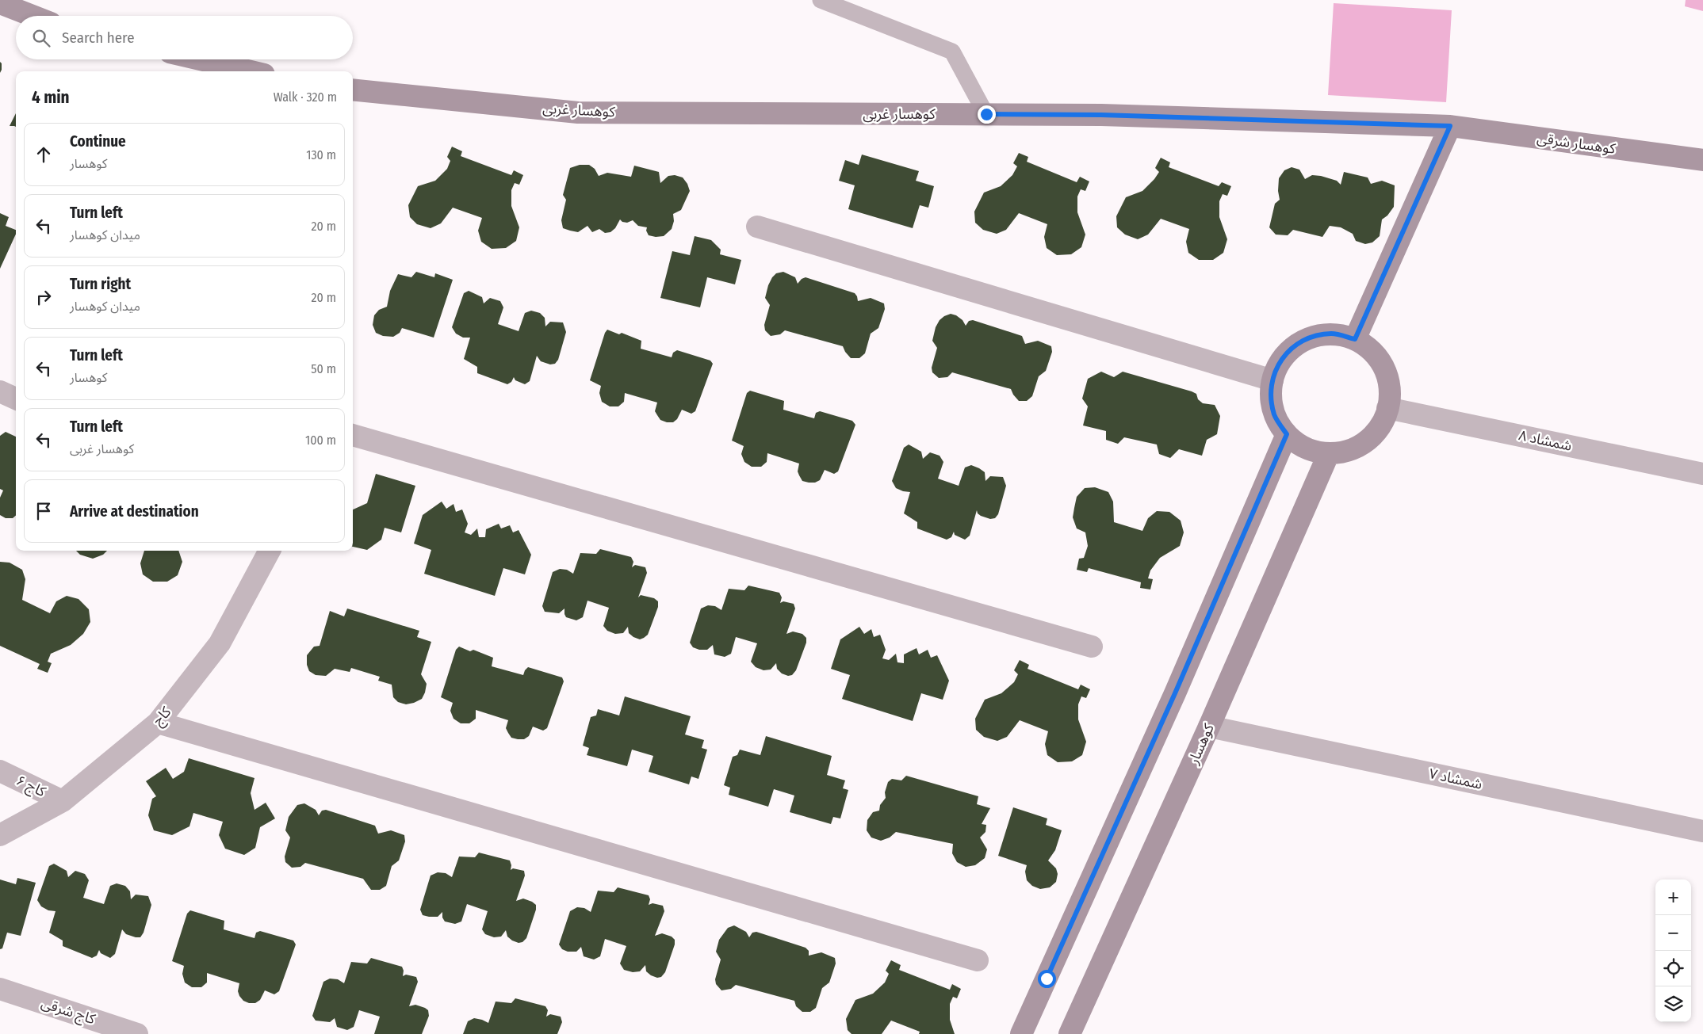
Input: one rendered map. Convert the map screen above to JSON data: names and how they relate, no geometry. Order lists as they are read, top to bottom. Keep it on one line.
{"streets":{"street":["کوهسار غربی","کوهسار شرقی","شمشاد ۸","کاج","کوهسار","شمشاد ۷","کاج ۶","کاج شرقی"]},"crossings":[["کوهسار غربی","کوهسار شرقی"],["شمشاد ۸","کوهسار"],["کاج","کاج ۶"],["کوهسار","شمشاد ۷"]],"page":{"search":"Search here","heading":["4 min","Walk · 320 m"],"list":[["Continue","کوهسار","130 m"],["Turn left","میدان کوهسار","20 m"],["Turn right","میدان کوهسار","20 m"],["Turn left","کوهسار","50 m"],["Turn left","کوهسار غربی","100 m"],"Arrive at destination"],"map_buttons":["+","−"]}}
